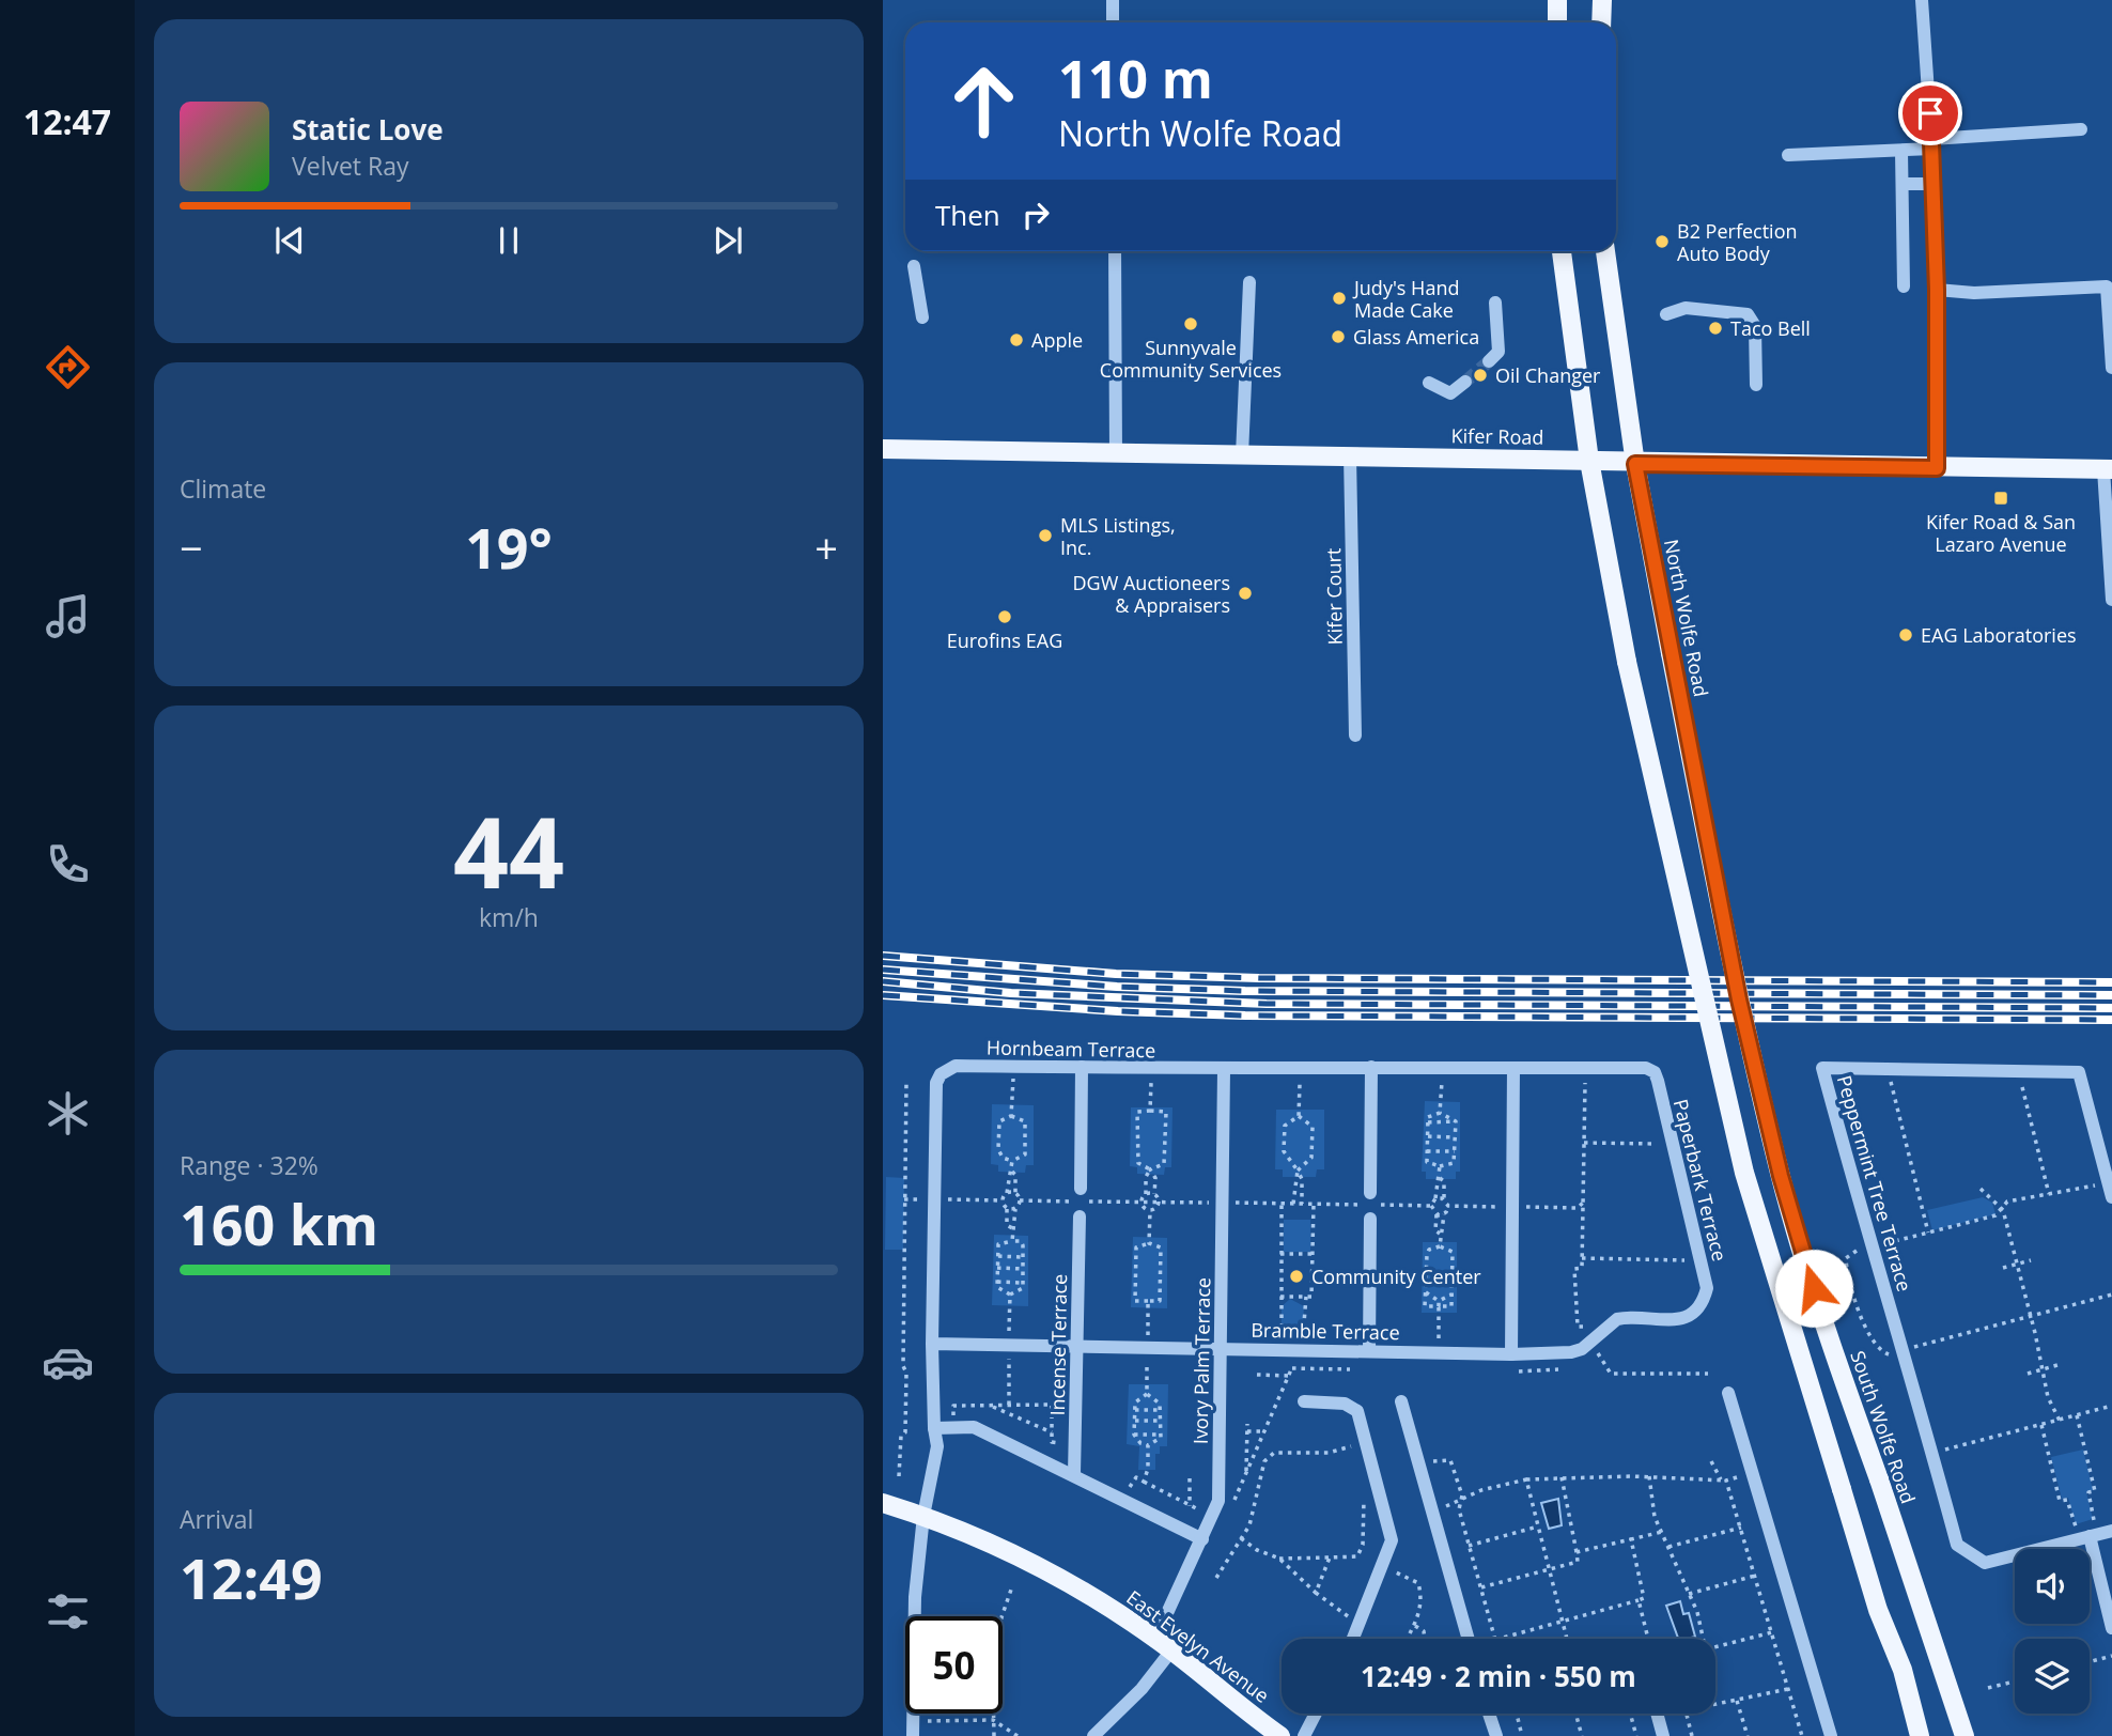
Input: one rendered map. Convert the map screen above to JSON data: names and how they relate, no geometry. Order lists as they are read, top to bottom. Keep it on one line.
{"streets":{"main road":["Kifer Road","North Wolfe Road","South Wolfe Road","East Evelyn Avenue"],"street":["Kifer Court","Hornbeam Terrace","Paperbark Terrace","Peppermint Tree Terrace","Bramble Terrace","Incense Terrace","Ivory Palm Terrace"]},"crossings":[["Kifer Road","Kifer Court"],["Kifer Road","North Wolfe Road"],["North Wolfe Road","South Wolfe Road"],["Hornbeam Terrace","Paperbark Terrace"],["Hornbeam Terrace","Bramble Terrace"],["Hornbeam Terrace","Ivory Palm Terrace"],["Hornbeam Terrace","East Evelyn Avenue"],["Paperbark Terrace","Bramble Terrace"],["Bramble Terrace","Incense Terrace"],["Bramble Terrace","Ivory Palm Terrace"],["Ivory Palm Terrace","East Evelyn Avenue"]],"places":{"other":["B2 Perfection Auto Body","Judy's Hand Made Cake","Sunnyvale Community Services","Taco Bell","Glass America","Apple","Oil Changer","MLS Listings, Inc.","DGW Auctioneers & Appraisers","Eurofins EAG","EAG Laboratories","Community Center"],"transit":["Kifer Road & San Lazaro Avenue"]},"page":{"tabs":"12:47","turn":["110 m","North Wolfe Road"],"song":["Static Love","Velvet Ray"],"then":"Then","tile":["Climate",["44","km/h"],["Range · 32%","160 km"],["Arrival","12:49"]],"heat":["−","19°","+"],"limit":"50","trip":"12:49 · 2 min · 550 m"}}
